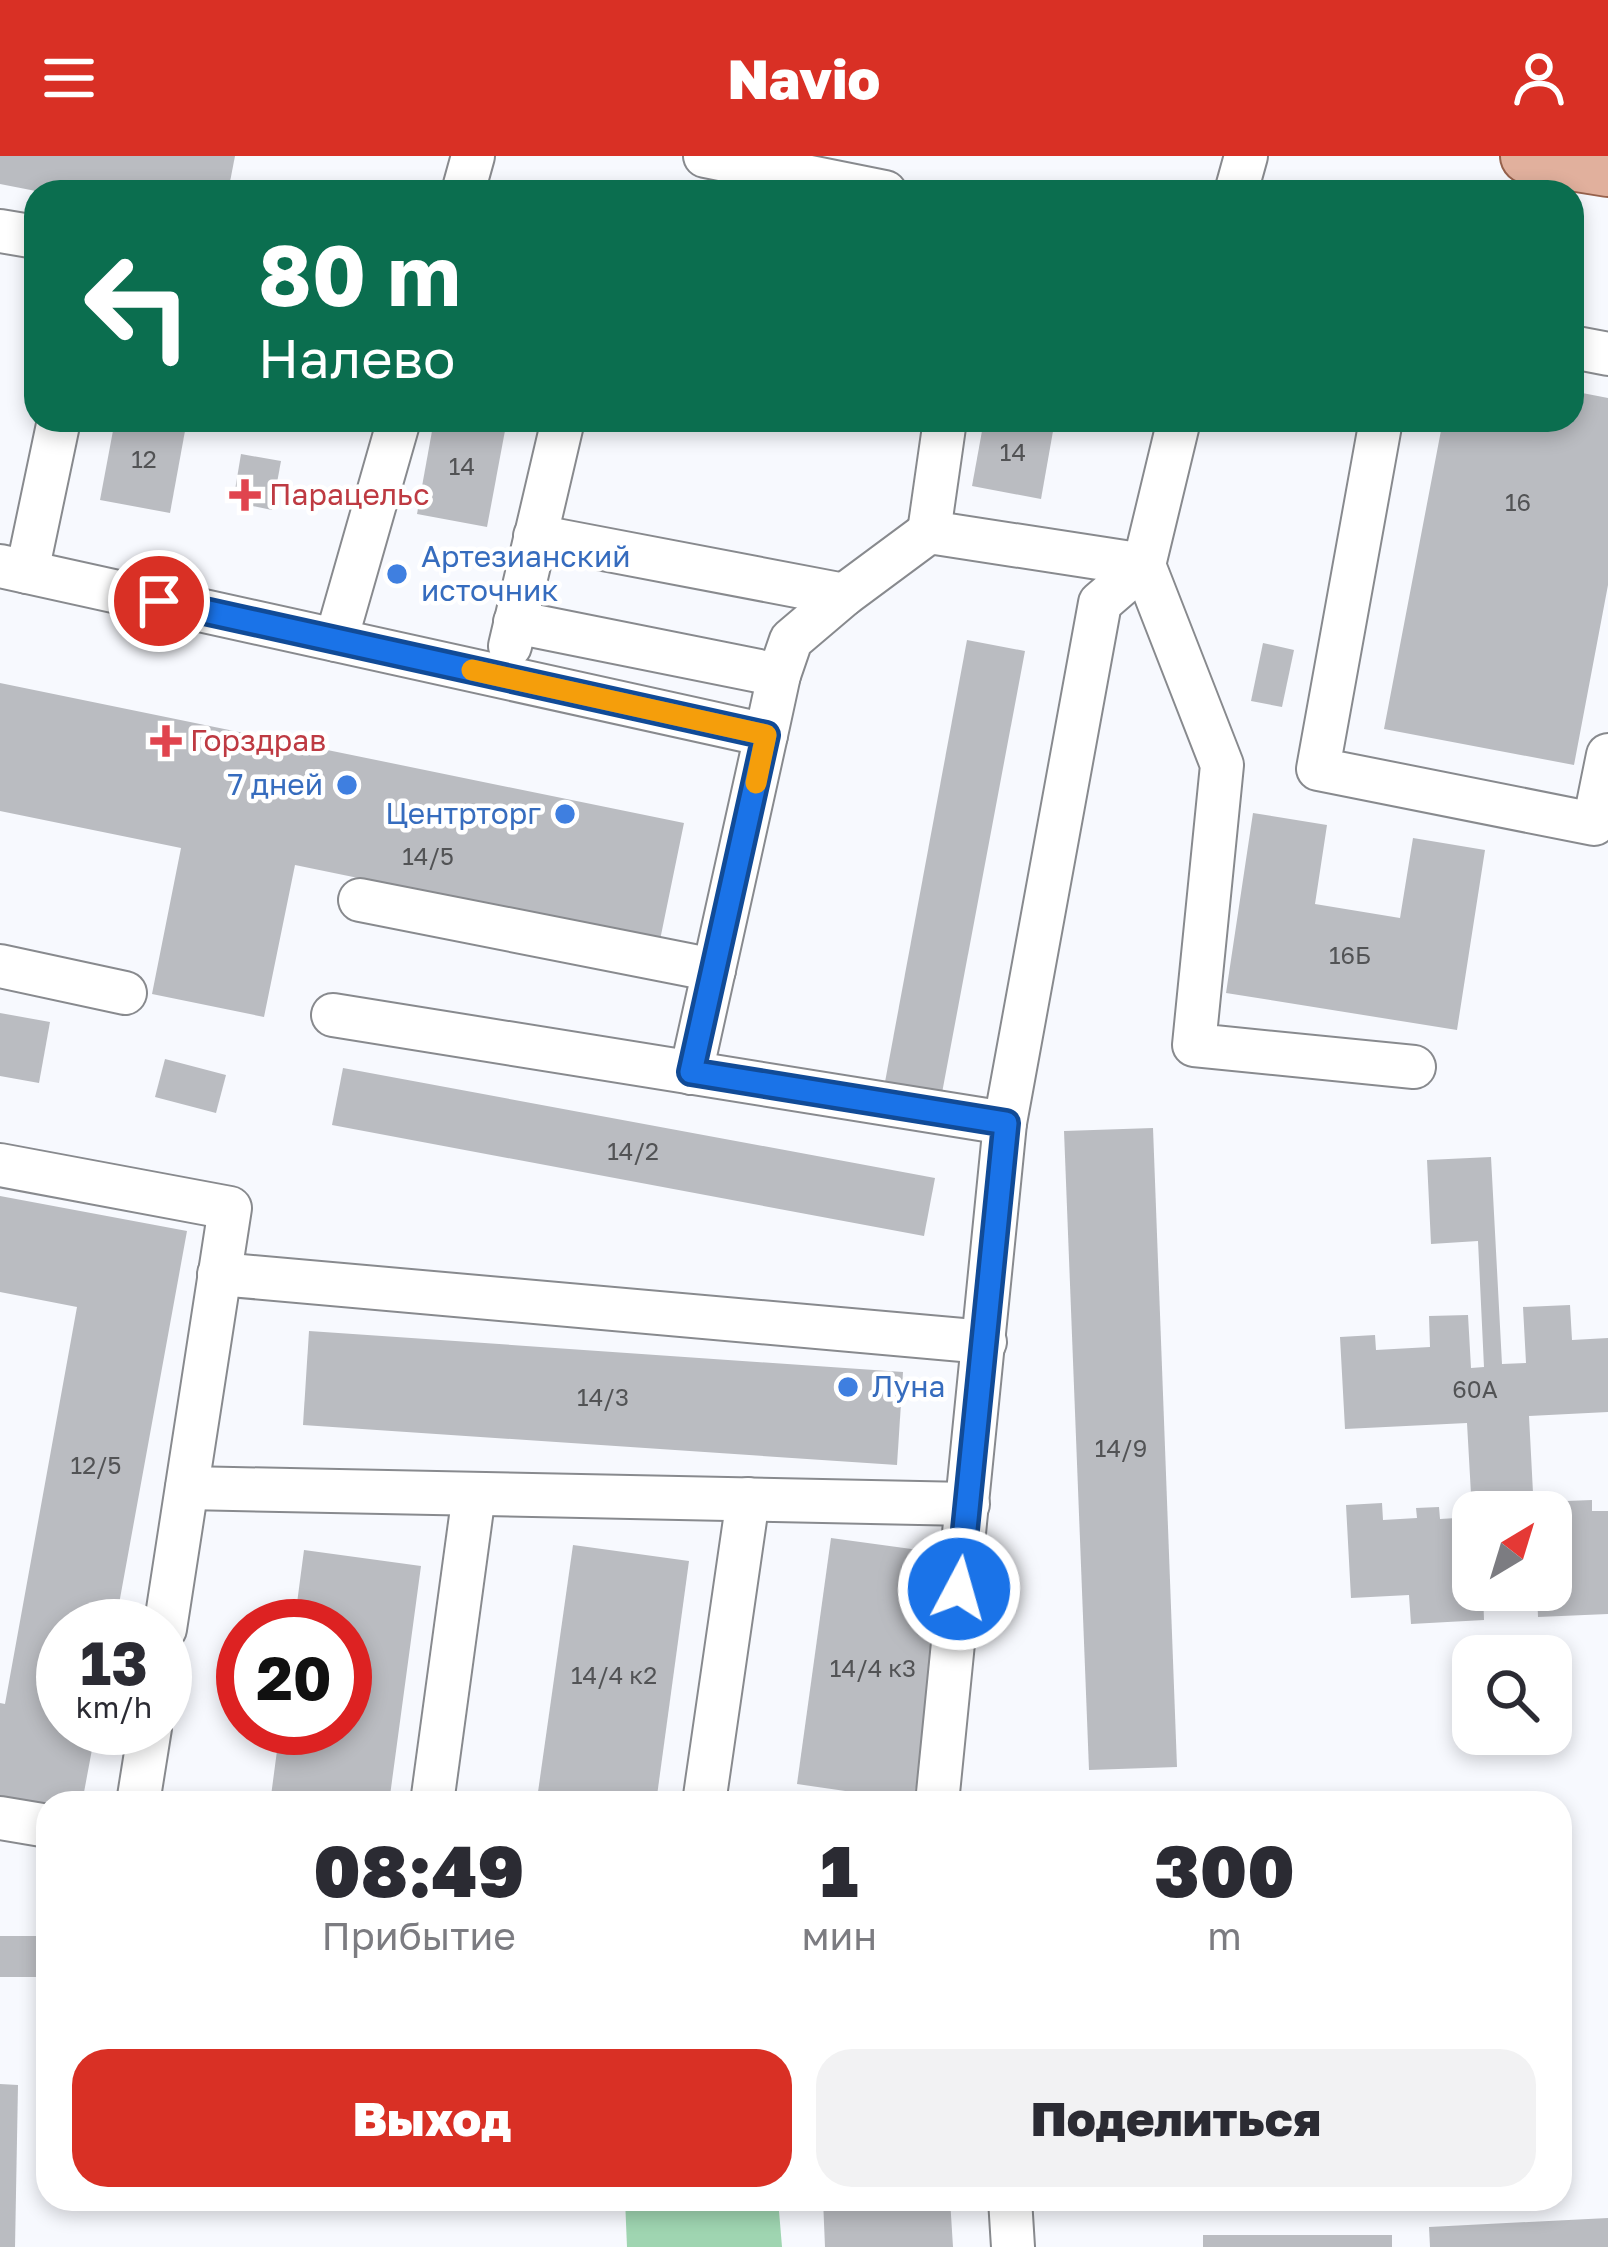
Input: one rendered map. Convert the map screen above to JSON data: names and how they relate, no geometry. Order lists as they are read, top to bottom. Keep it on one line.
{"places":{"health":["Парацельс","Горздрав"],"other":["Артезианский источник","7 дней","Центрторг","Луна"]},"house_numbers":["14","12","14","16","14/5","16Б","14/2","60А","14/3","14/9","12/5","14/4 к3","14/4 к2"],"north":"top right","page":{"header":"Navio","turn":["80 m","Налево"],"speed":"13 km/h","limit":"20","eta":["08:49","Прибытие","1","мин","300","m"],"buttons":["Выход","Поделиться"]}}
